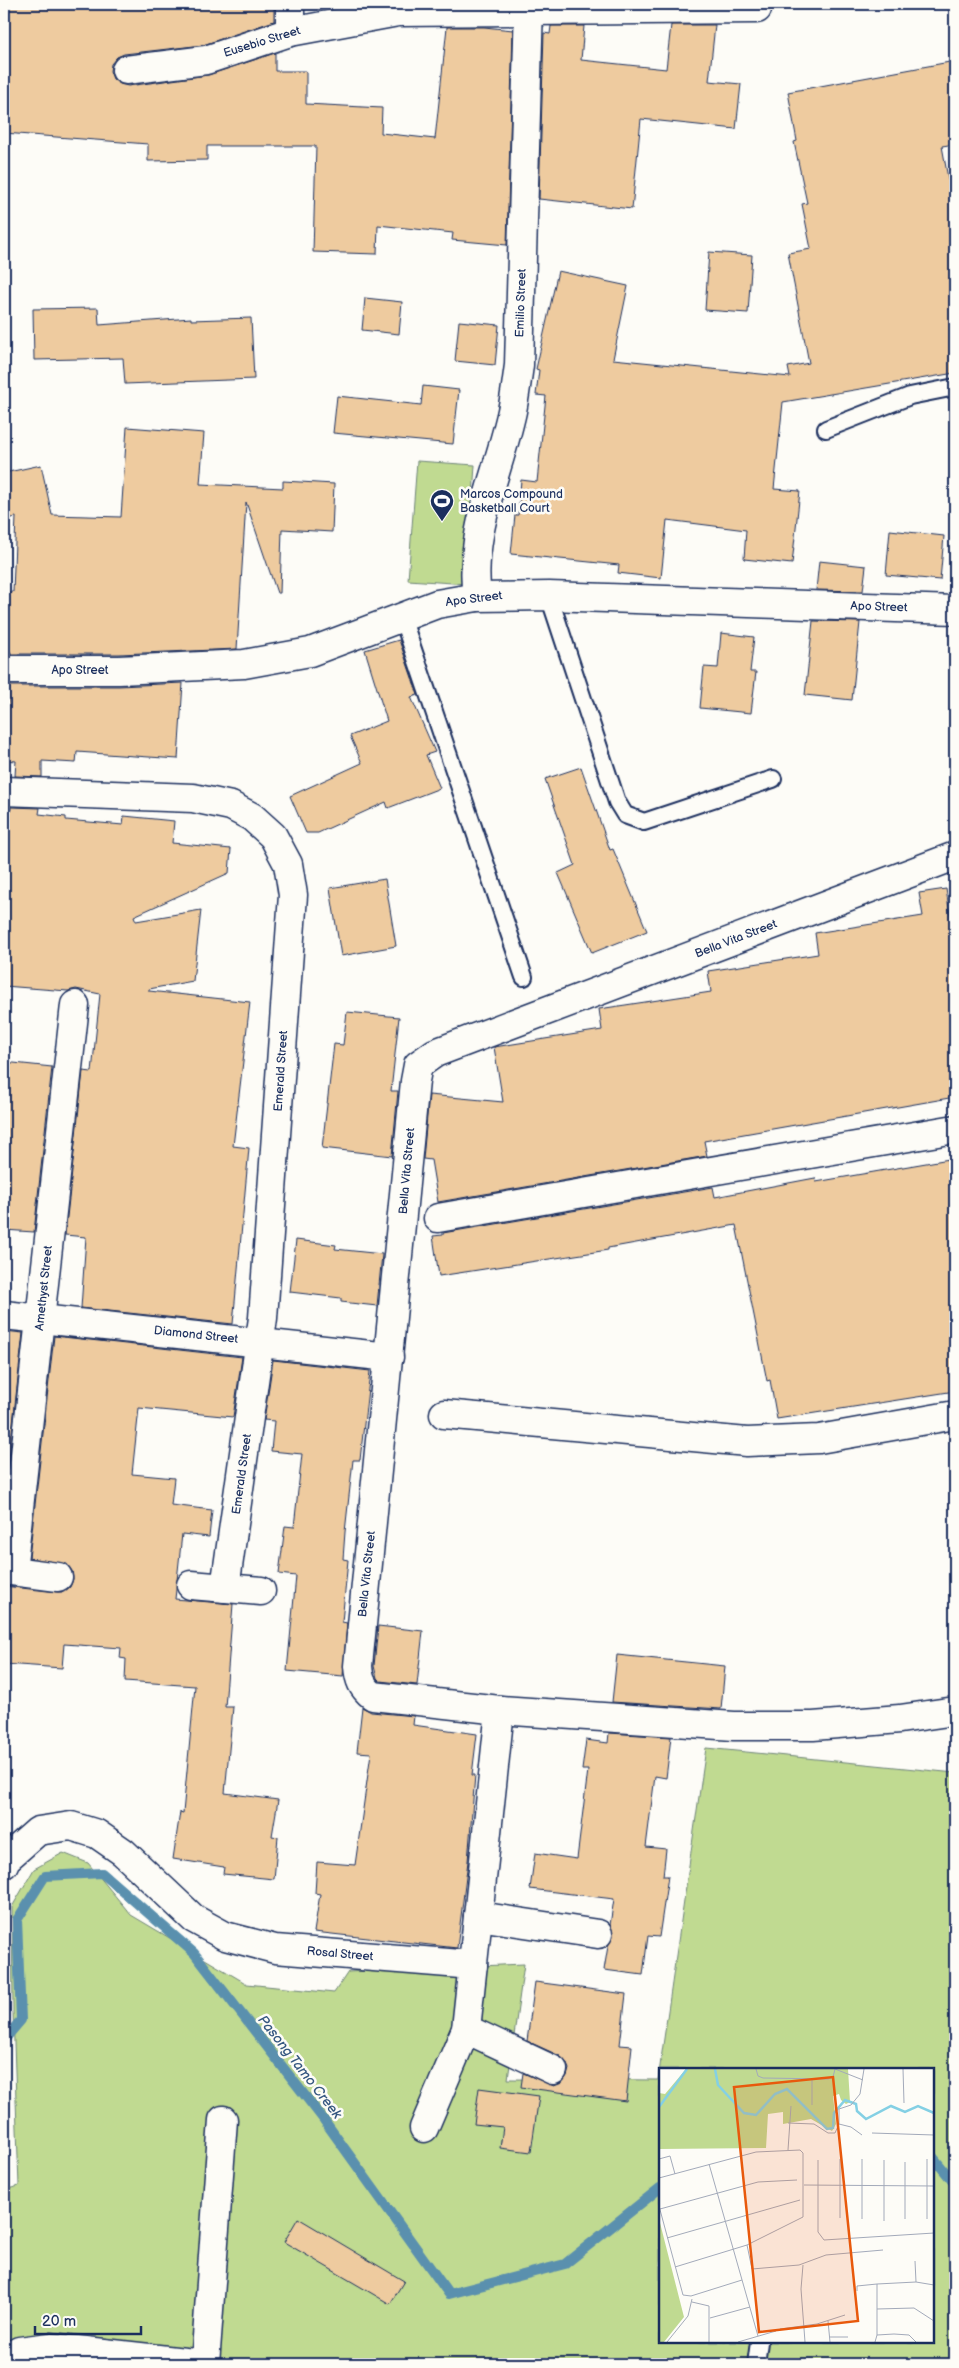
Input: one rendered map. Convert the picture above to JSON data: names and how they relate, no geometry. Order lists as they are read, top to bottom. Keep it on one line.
{"streets":{"street":["Eusebio Street","Emilio Street","Apo Street","Bella Vita Street","Emerald Street","Amethyst Street","Diamond Street","Rosal Street"]},"crossings":[["Eusebio Street","Emilio Street"],["Emilio Street","Apo Street"],["Bella Vita Street","Diamond Street"],["Emerald Street","Diamond Street"],["Amethyst Street","Diamond Street"]],"water":["Pasong Tamo Creek"],"places":{"sports":["Marcos Compound Basketball Court"]},"scale_bar":"20 m"}
